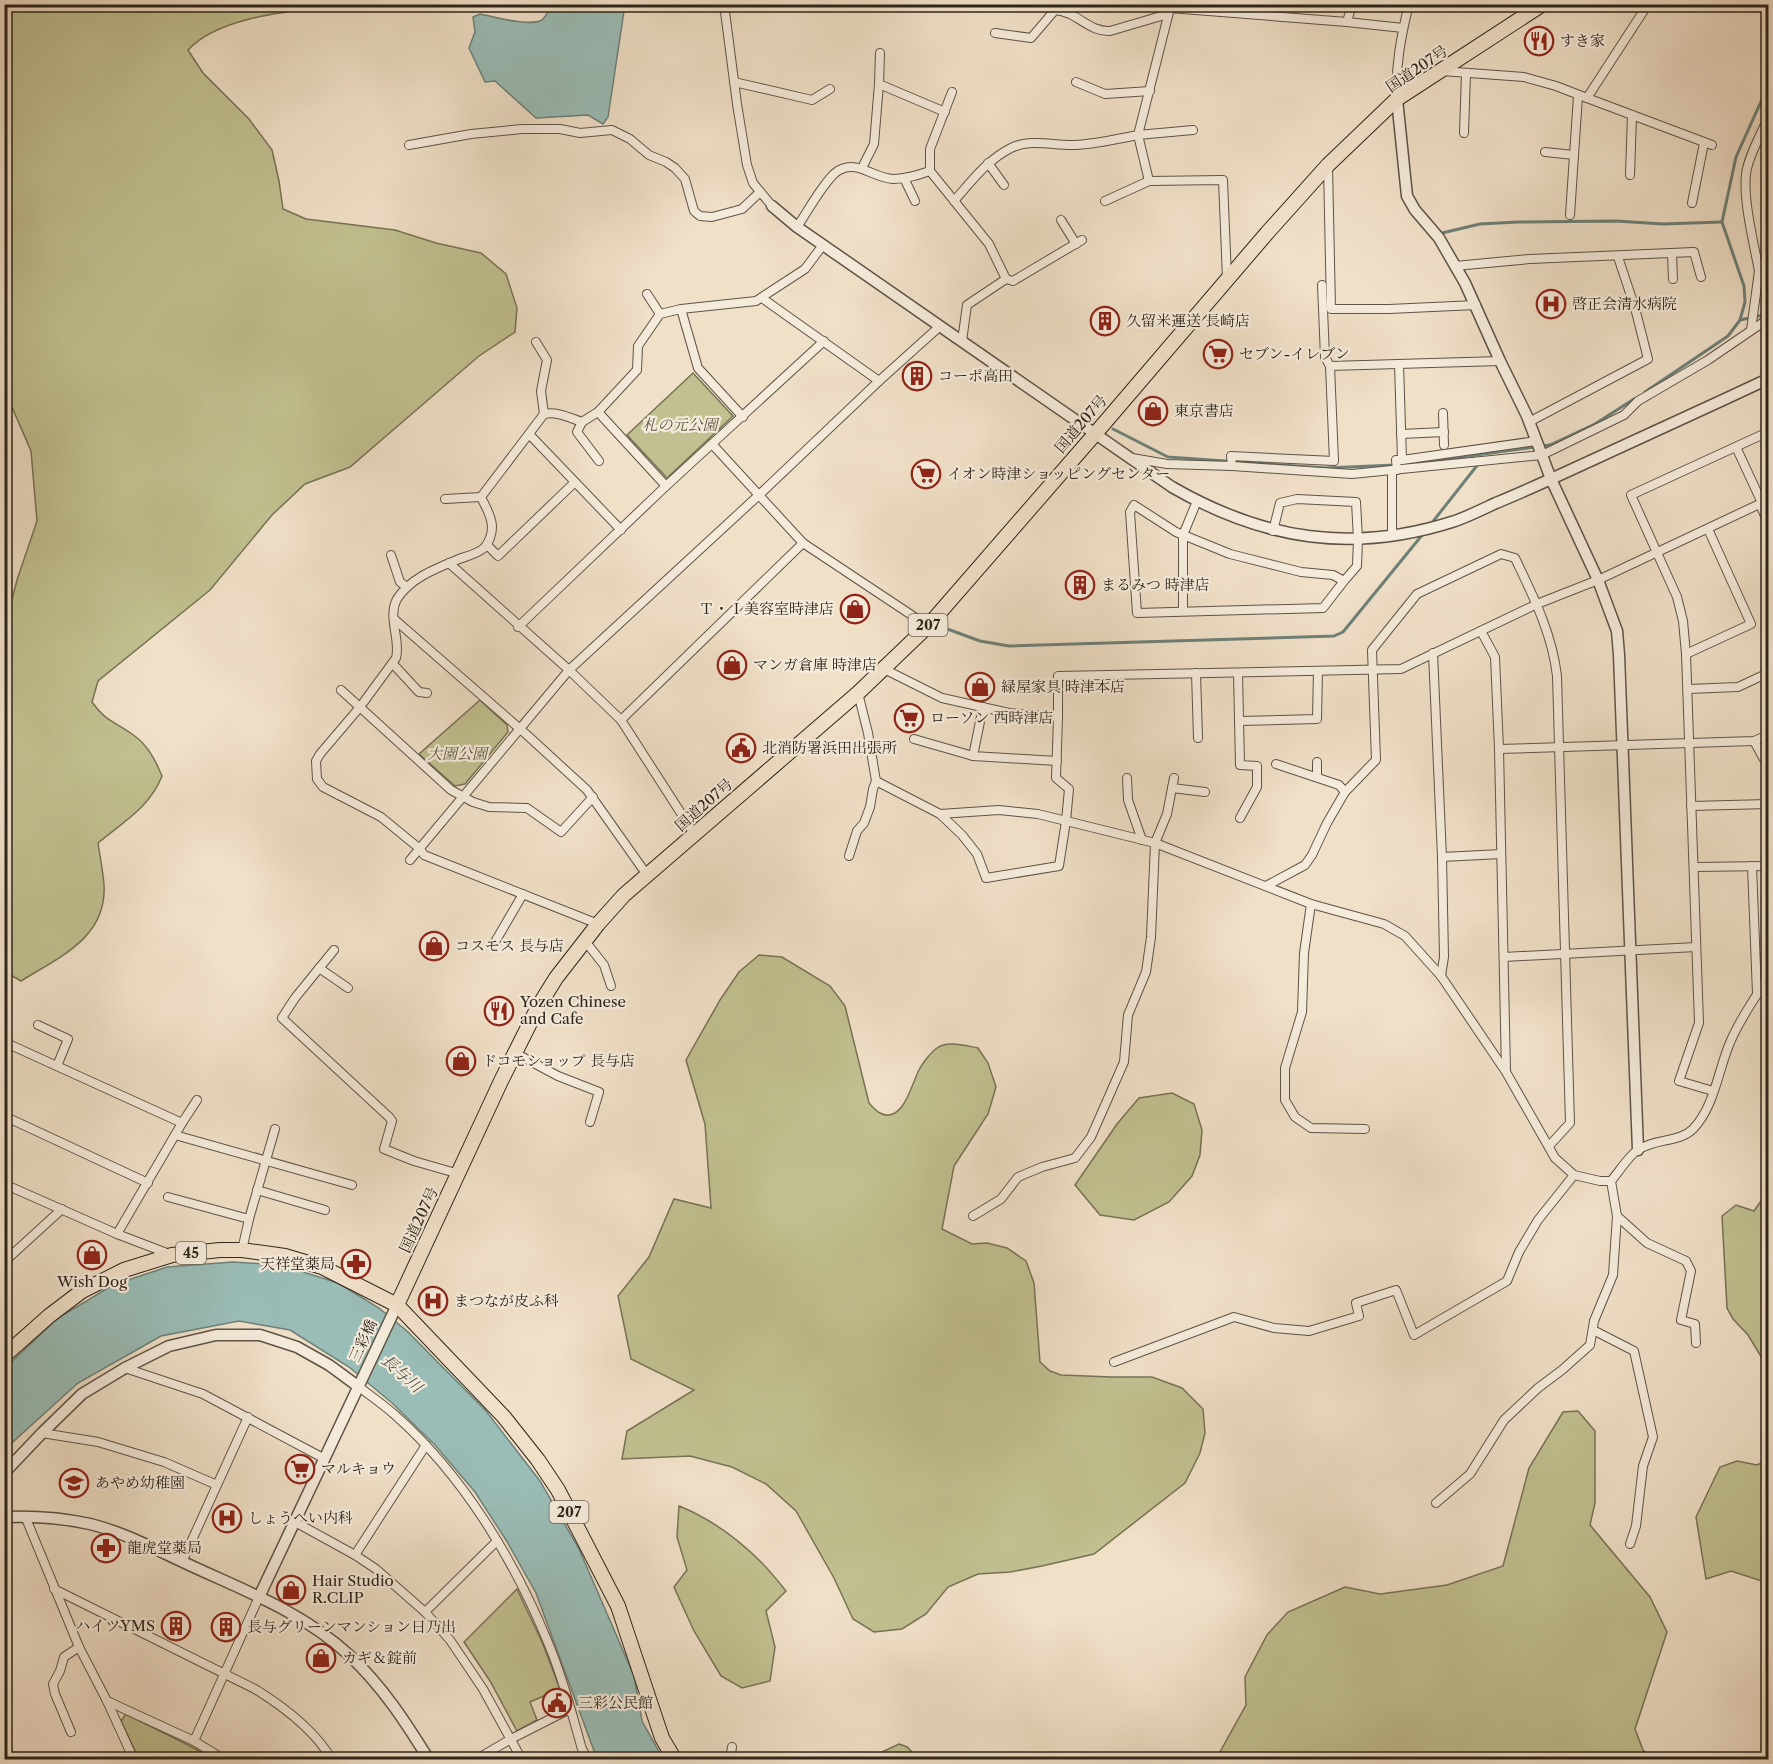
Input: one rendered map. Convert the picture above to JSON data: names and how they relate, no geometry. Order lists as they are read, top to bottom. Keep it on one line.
{"streets":{"main road":["国道207号","207","45"],"street":["三彩橋"]},"crossings":[["国道207号","207"],["国道207号","45"],["国道207号","三彩橋"],["207","45"],["207","三彩橋"],["45","三彩橋"]],"water":["長与川"],"parks":["札の元公園","大園公園"],"places":{"restaurant":["すき家","Yozen Chinese and Cafe"],"hospital":["啓正会清水病院","まつなが皮ふ科","しょうへい内科"],"building":["久留米運送 長崎店","コーポ高田","まるみつ 時津店","ハイツYMS","長与グリーンマンション日乃出"],"supermarket":["セブン-イレブン","イオン時津ショッピングセンター","ローソン 西時津店","マルキョウ"],"shop":["東京書店","Ｔ・Ｉ美容室時津店","マンガ倉庫 時津店","緑屋家具 時津本店","コスモス 長与店","ドコモショップ 長与店","Wish Dog","Hair Studio R.CLIP","カギ＆錠前"],"public building":["北消防署浜田出張所","三彩公民館"],"pharmacy":["天祥堂薬局","龍虎堂薬局"],"school or university":["あやめ幼稚園"]}}
